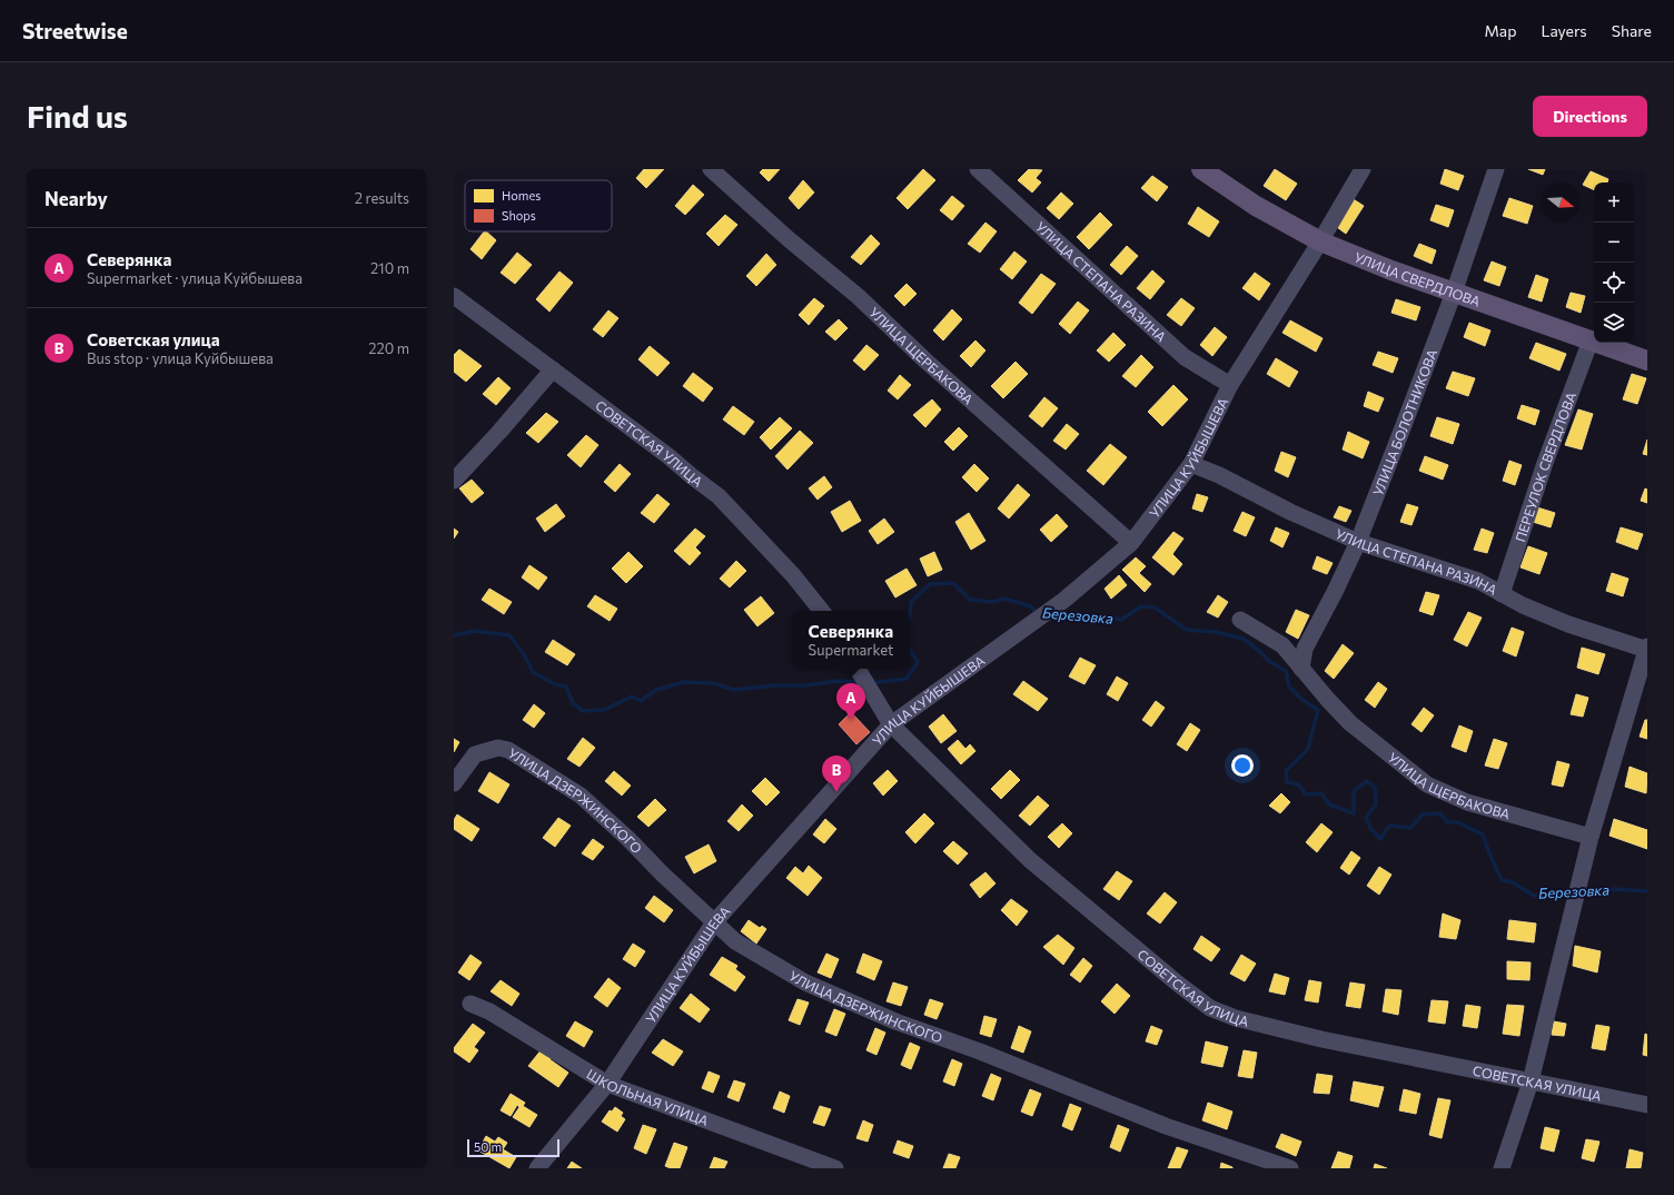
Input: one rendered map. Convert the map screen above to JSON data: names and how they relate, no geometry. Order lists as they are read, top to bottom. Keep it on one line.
{"streets":{"main road":["УЛИЦА СВЕРДЛОВА"],"street":["УЛИЦА СТЕПАНА РАЗИНА","УЛИЦА ЩЕРБАКОВА","УЛИЦА БОЛОТНИКОВА","СОВЕТСКАЯ УЛИЦА","УЛИЦА КУЙБЫШЕВА","ПЕРЕУЛОК СВЕРДЛОВА","УЛИЦА ДЗЕРЖИНСКОГО","ШКОЛЬНАЯ УЛИЦА"]},"crossings":[["УЛИЦА СВЕРДЛОВА","УЛИЦА БОЛОТНИКОВА"],["УЛИЦА СВЕРДЛОВА","УЛИЦА КУЙБЫШЕВА"],["УЛИЦА СВЕРДЛОВА","ПЕРЕУЛОК СВЕРДЛОВА"],["УЛИЦА СТЕПАНА РАЗИНА","УЛИЦА БОЛОТНИКОВА"],["УЛИЦА СТЕПАНА РАЗИНА","УЛИЦА КУЙБЫШЕВА"],["УЛИЦА СТЕПАНА РАЗИНА","ПЕРЕУЛОК СВЕРДЛОВА"],["УЛИЦА ЩЕРБАКОВА","УЛИЦА БОЛОТНИКОВА"],["УЛИЦА ЩЕРБАКОВА","УЛИЦА КУЙБЫШЕВА"],["СОВЕТСКАЯ УЛИЦА","УЛИЦА КУЙБЫШЕВА"],["УЛИЦА КУЙБЫШЕВА","УЛИЦА ДЗЕРЖИНСКОГО"],["УЛИЦА КУЙБЫШЕВА","ШКОЛЬНАЯ УЛИЦА"]],"water":["Березовка"],"legend":["Homes","Shops"],"scale_bar":"50 m","north":"right","page":{"header":"Streetwise","nav":["Map","Layers","Share"],"buttons":"Directions","title":"Find us","heading":["Nearby","2 results"],"map_buttons":["+","−"],"list":[{"mark":"A","name":"Северянка","note":"Supermarket · улица Куйбышева","value":"210 m"},{"mark":"B","name":"Советская улица","note":"Bus stop · улица Куйбышева","value":"220 m"}],"popup":["Северянка","Supermarket"],"pins":["A","B"],"scale":"50 m"}}
